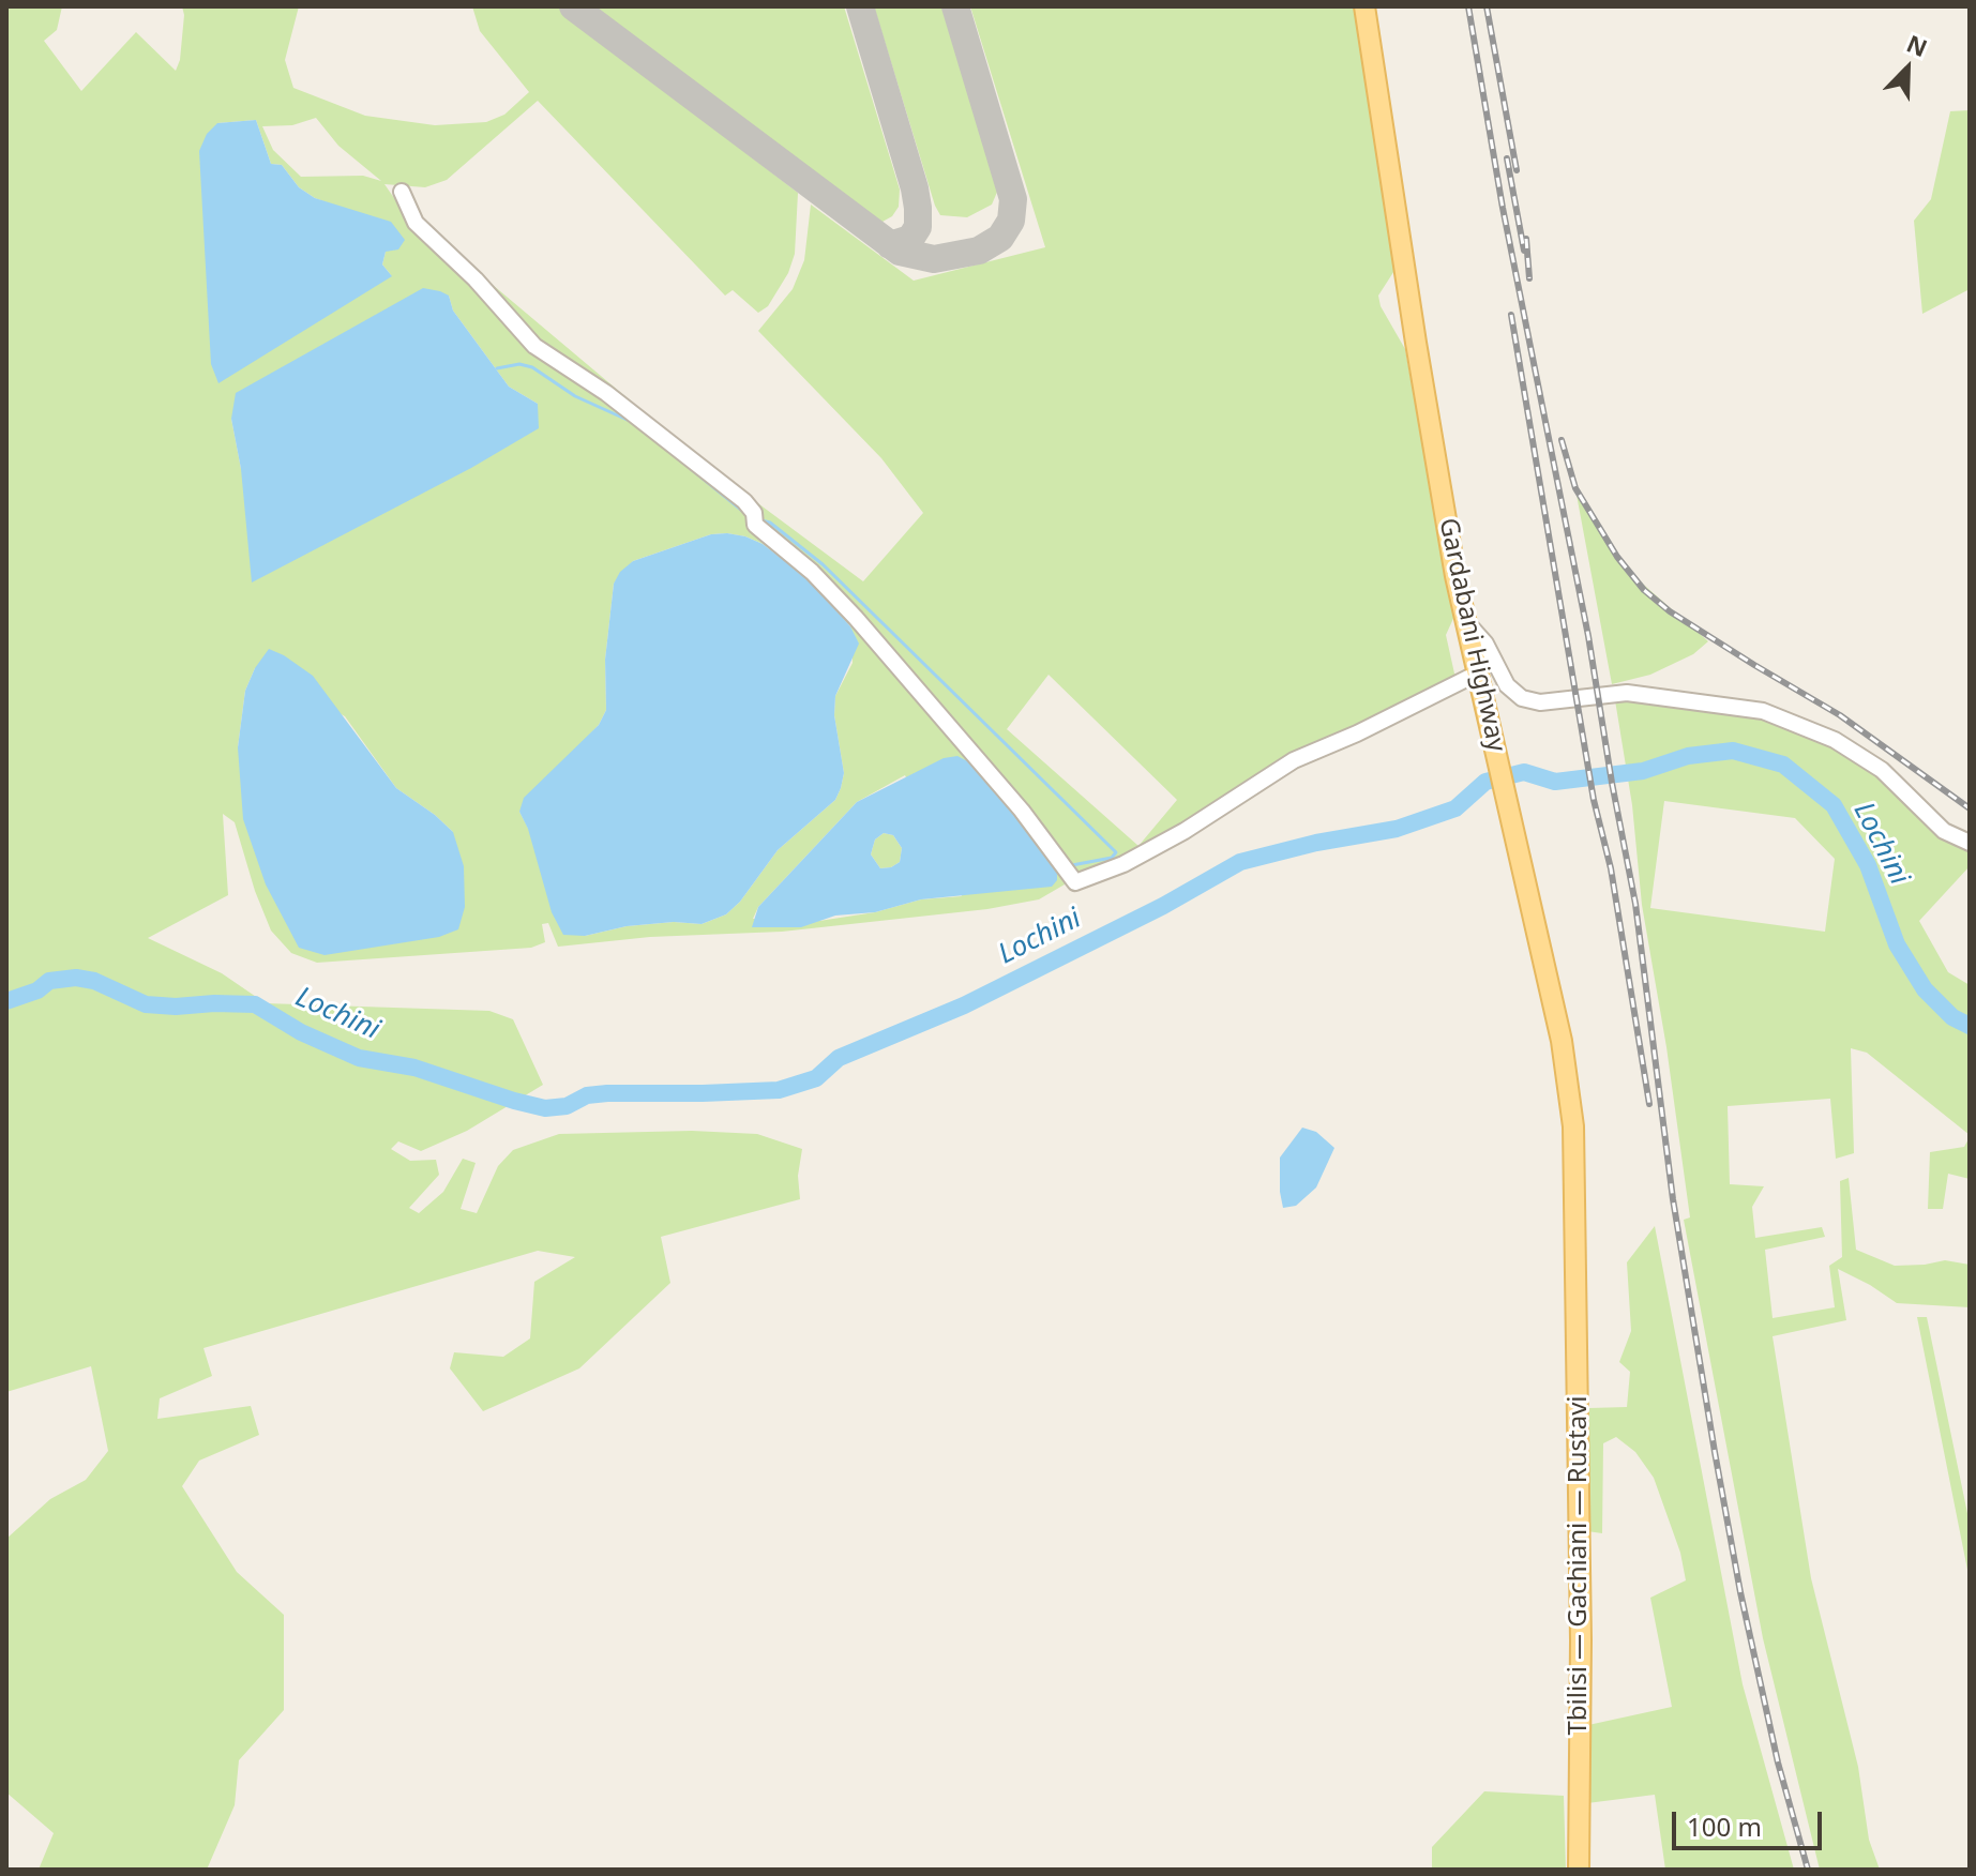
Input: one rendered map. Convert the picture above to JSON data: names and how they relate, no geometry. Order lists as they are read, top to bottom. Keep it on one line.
{"streets":{"main road":["Gardabani Highway","Tbilisi — Gachiani — Rustavi"]},"crossings":[["Gardabani Highway","Tbilisi — Gachiani — Rustavi"]],"water":["Lochini"],"scale_bar":"100 m","north":"top right"}
